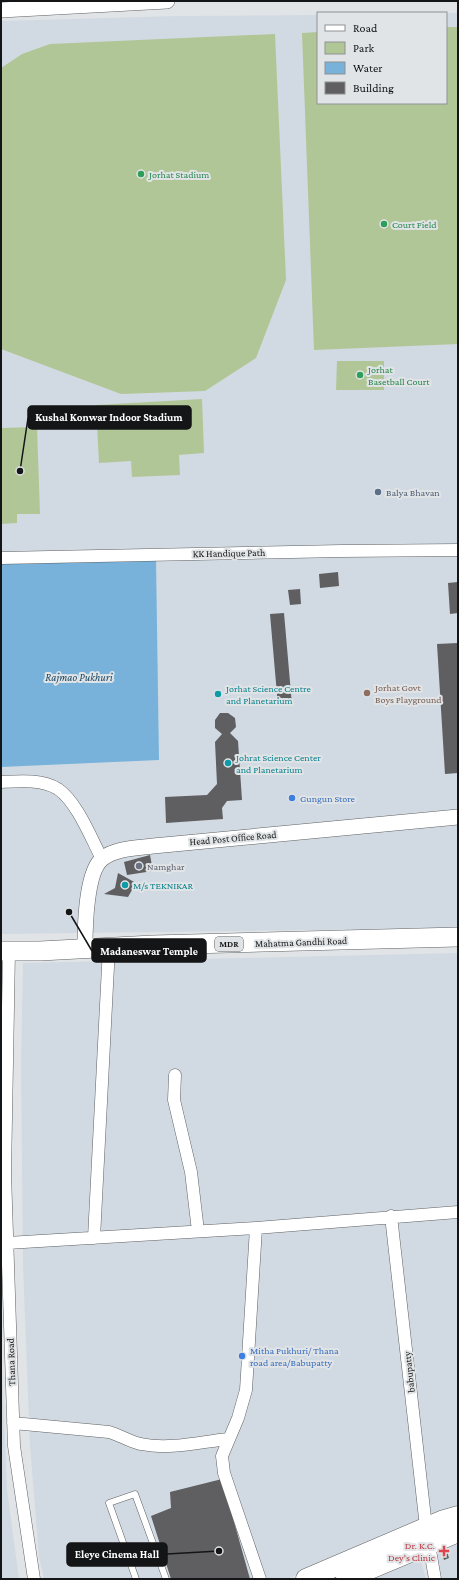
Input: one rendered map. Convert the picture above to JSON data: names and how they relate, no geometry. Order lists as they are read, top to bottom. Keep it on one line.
{"streets":{"main road":["Mahatma Gandhi Road","MDR"],"street":["KK Handique Path","Head Post Office Road","Thana Road","babupatty"]},"crossings":[["Mahatma Gandhi Road","Thana Road"]],"water":["Rajmao Pukhuri"],"places":{"other":["Jorhat Stadium","Court Field","Jorhat Basetball Court","Kushal Konwar Indoor Stadium","Balya Bhavan","Jorhat Govt Boys Playground","Jorhat Science Centre and Planetarium","Johrat Science Center and Planetarium","Gungun Store","Namghar","M/s TEKNIKAR","Madaneswar Temple","Mitha Pukhuri/ Thana road area/Babupatty","Eleye Cinema Hall"],"health":["Dr. K.C. Dey's Clinic"]},"legend":["Road","Park","Water","Building"]}
